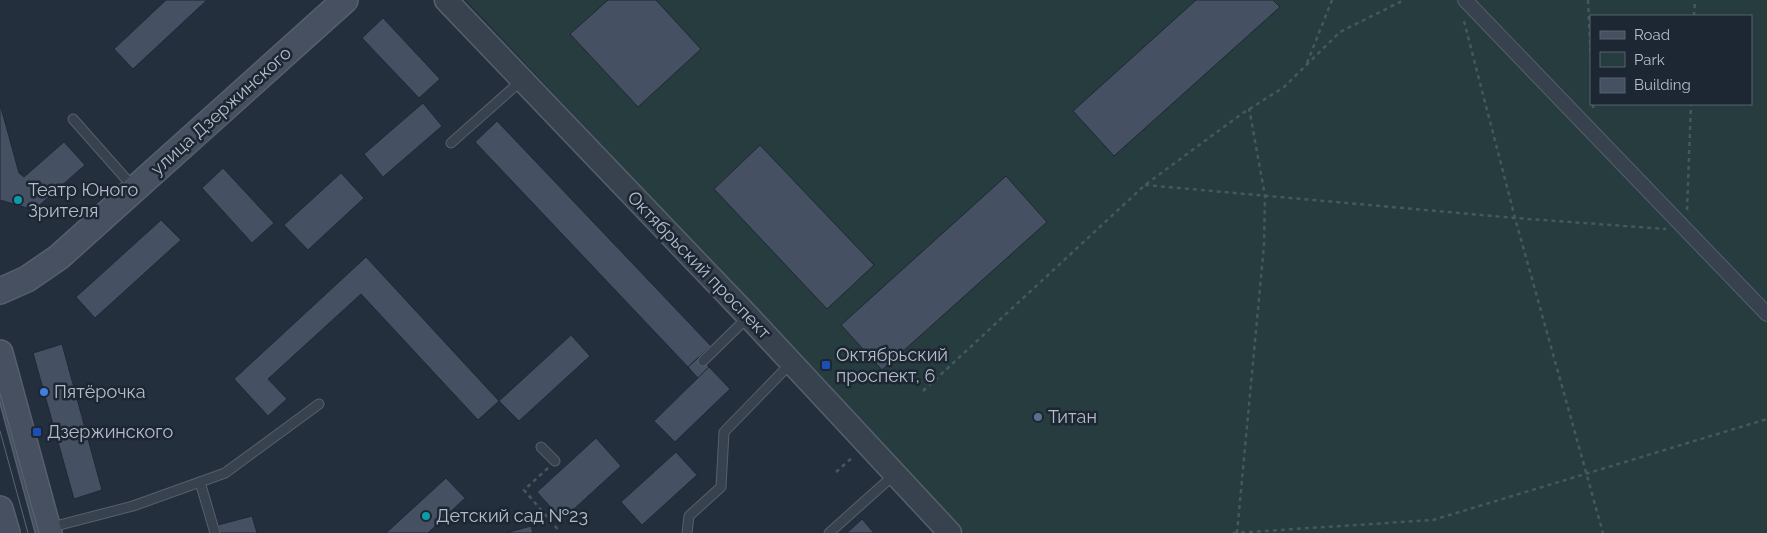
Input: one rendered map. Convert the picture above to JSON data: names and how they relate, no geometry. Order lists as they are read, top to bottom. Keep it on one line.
{"streets":{"main road":["улица Дзержинского"],"street":["Октябрьский проспект"]},"places":{"other":["Театр Юного Зрителя","Пятёрочка","Титан","Детский сад №23"],"transit":["Октябрьский проспект, 6","Дзержинского"]},"legend":["Road","Park","Building"]}
